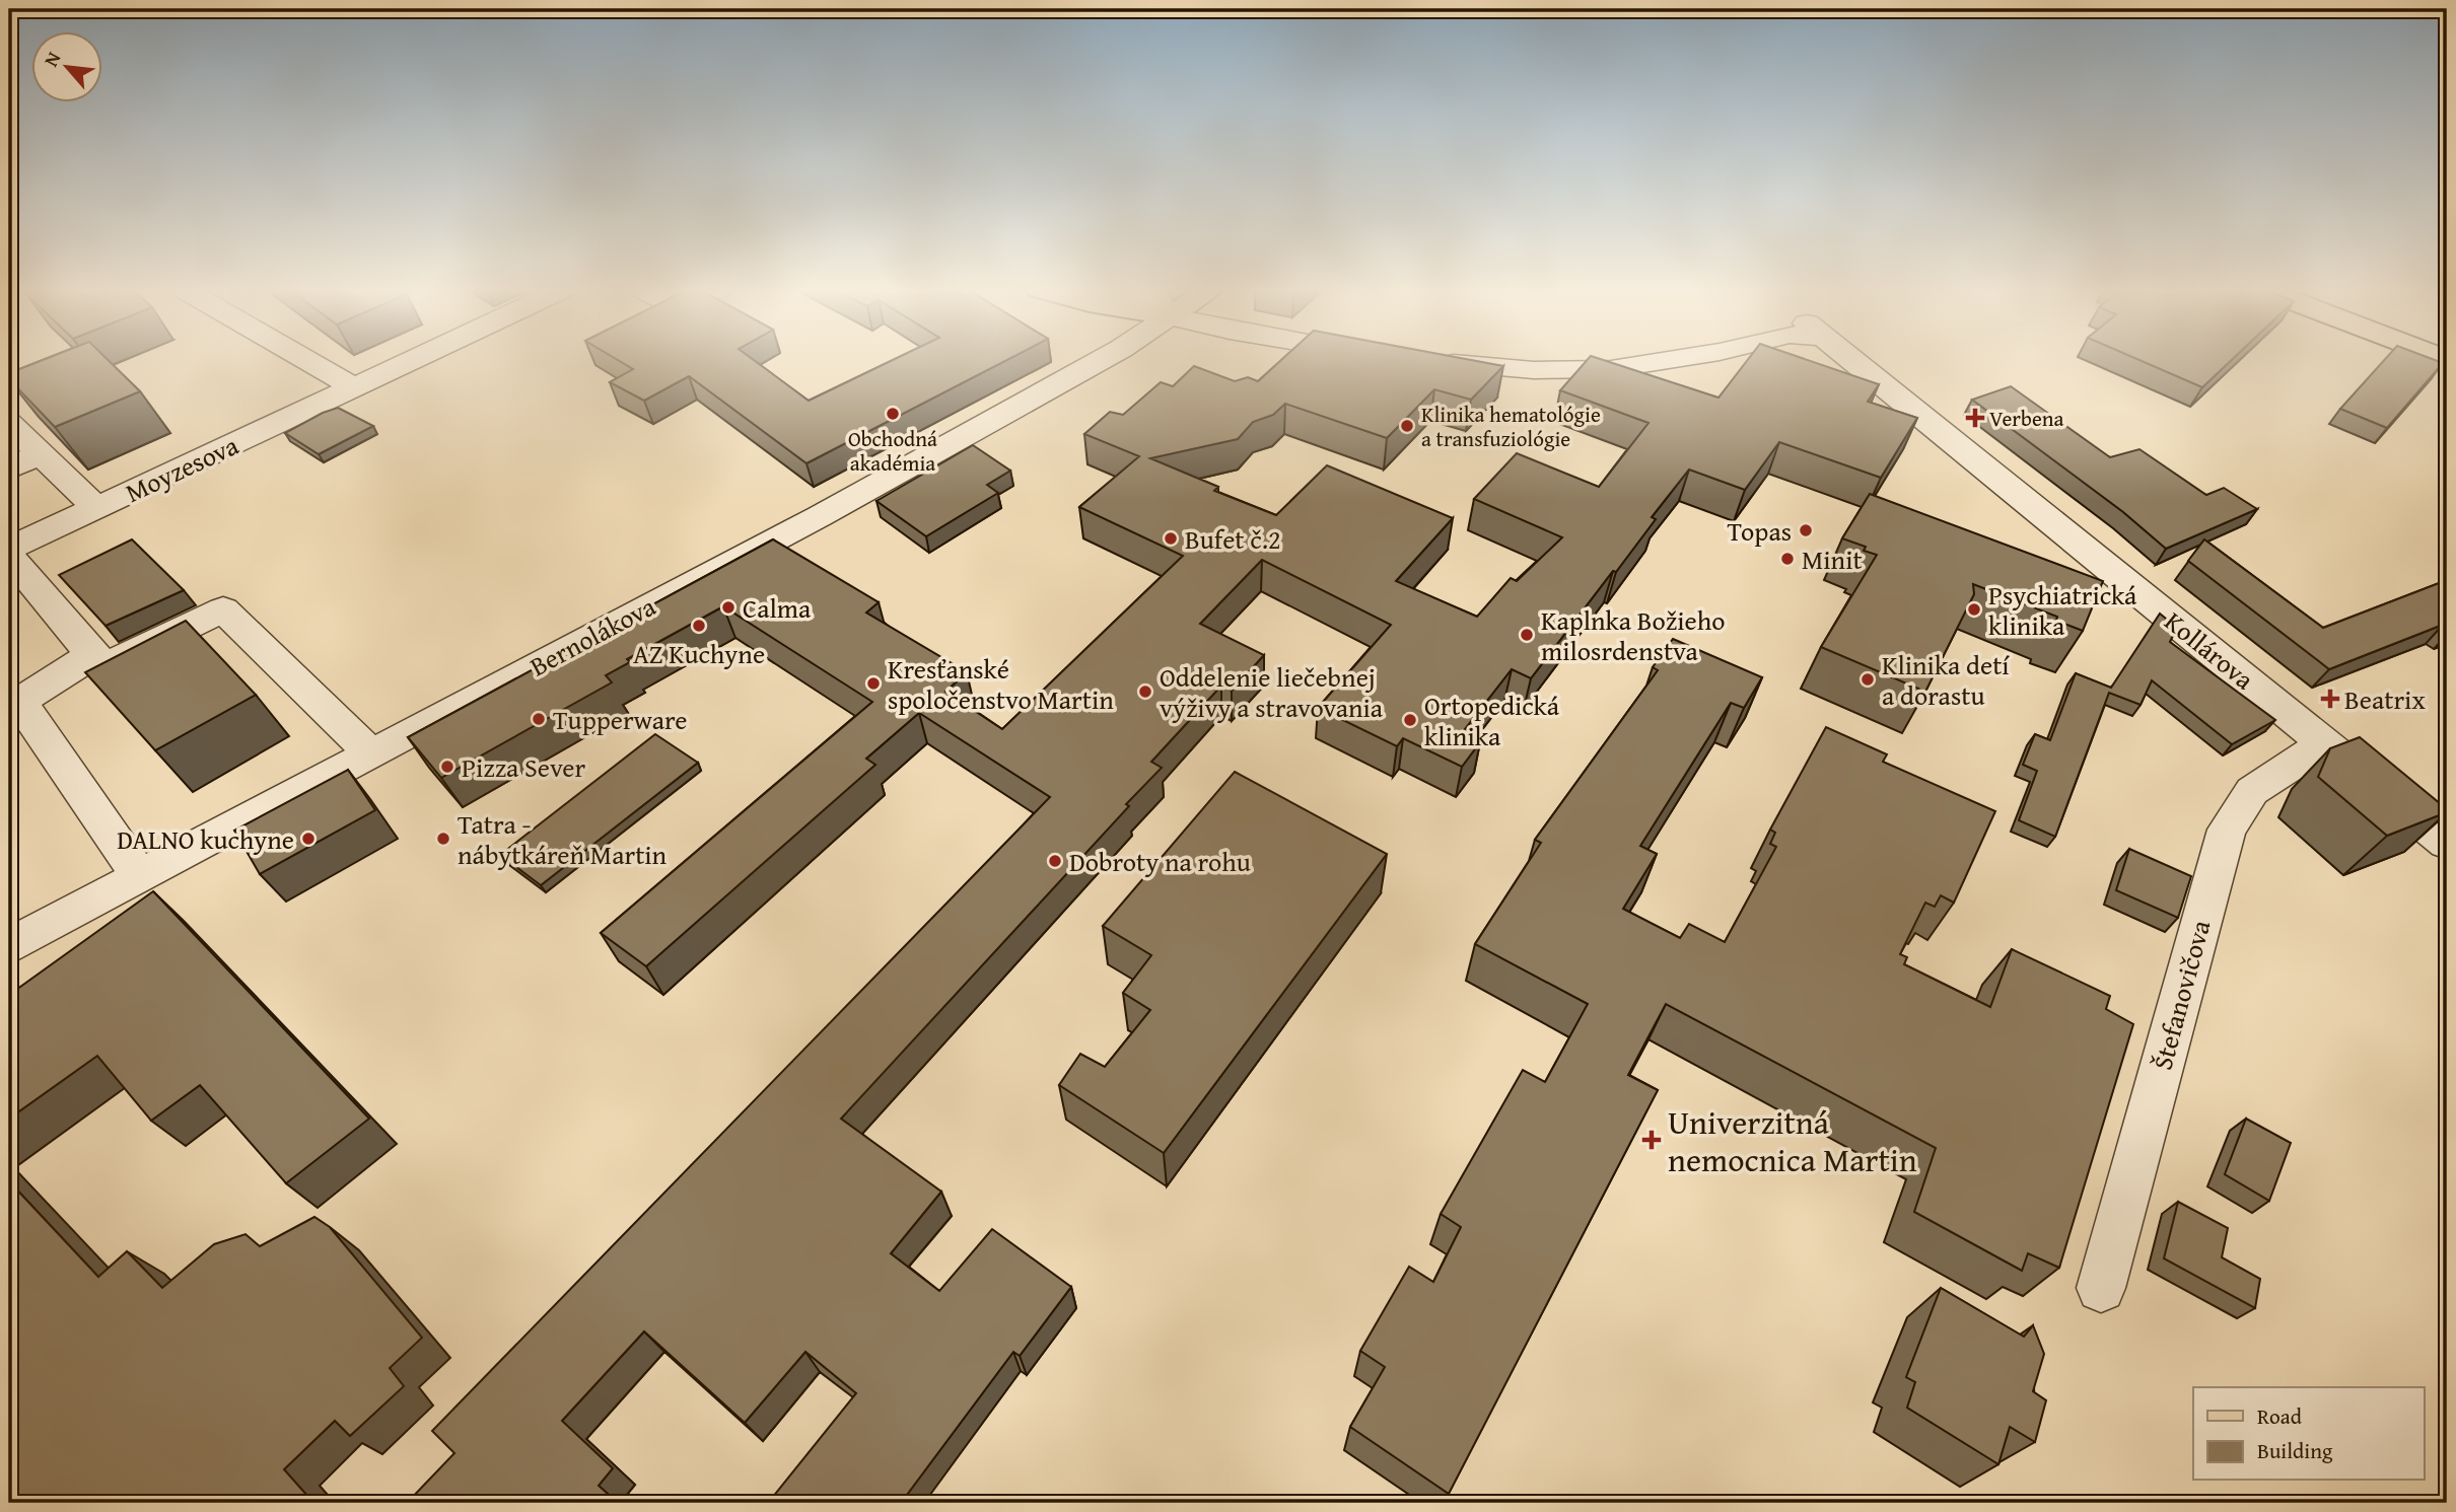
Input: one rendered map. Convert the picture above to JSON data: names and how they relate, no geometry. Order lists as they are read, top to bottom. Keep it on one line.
{"streets":{"street":["Moyzesova","Bernolákova","Kollárova","Štefanovičova"]},"crossings":[["Kollárova","Štefanovičova"]],"places":{"other":["Obchodná akadémia","Klinika hematológie a transfuziológie","Topas","Bufet č.2","Minit","Calma","Psychiatrická klinika","AZ Kuchyne","Kaplnka Božieho milosrdenstva","Klinika detí a dorastu","Kresťanské spoločenstvo Martin","Oddelenie liečebnej výživy a stravovania","Tupperware","Ortopedická klinika","Pizza Sever","DALNO kuchyne","Tatra - nábytkáreň Martin","Dobroty na rohu"],"health":["Verbena","Beatrix","Univerzitná nemocnica Martin"]},"legend":["Road","Building"],"north":"top left"}
